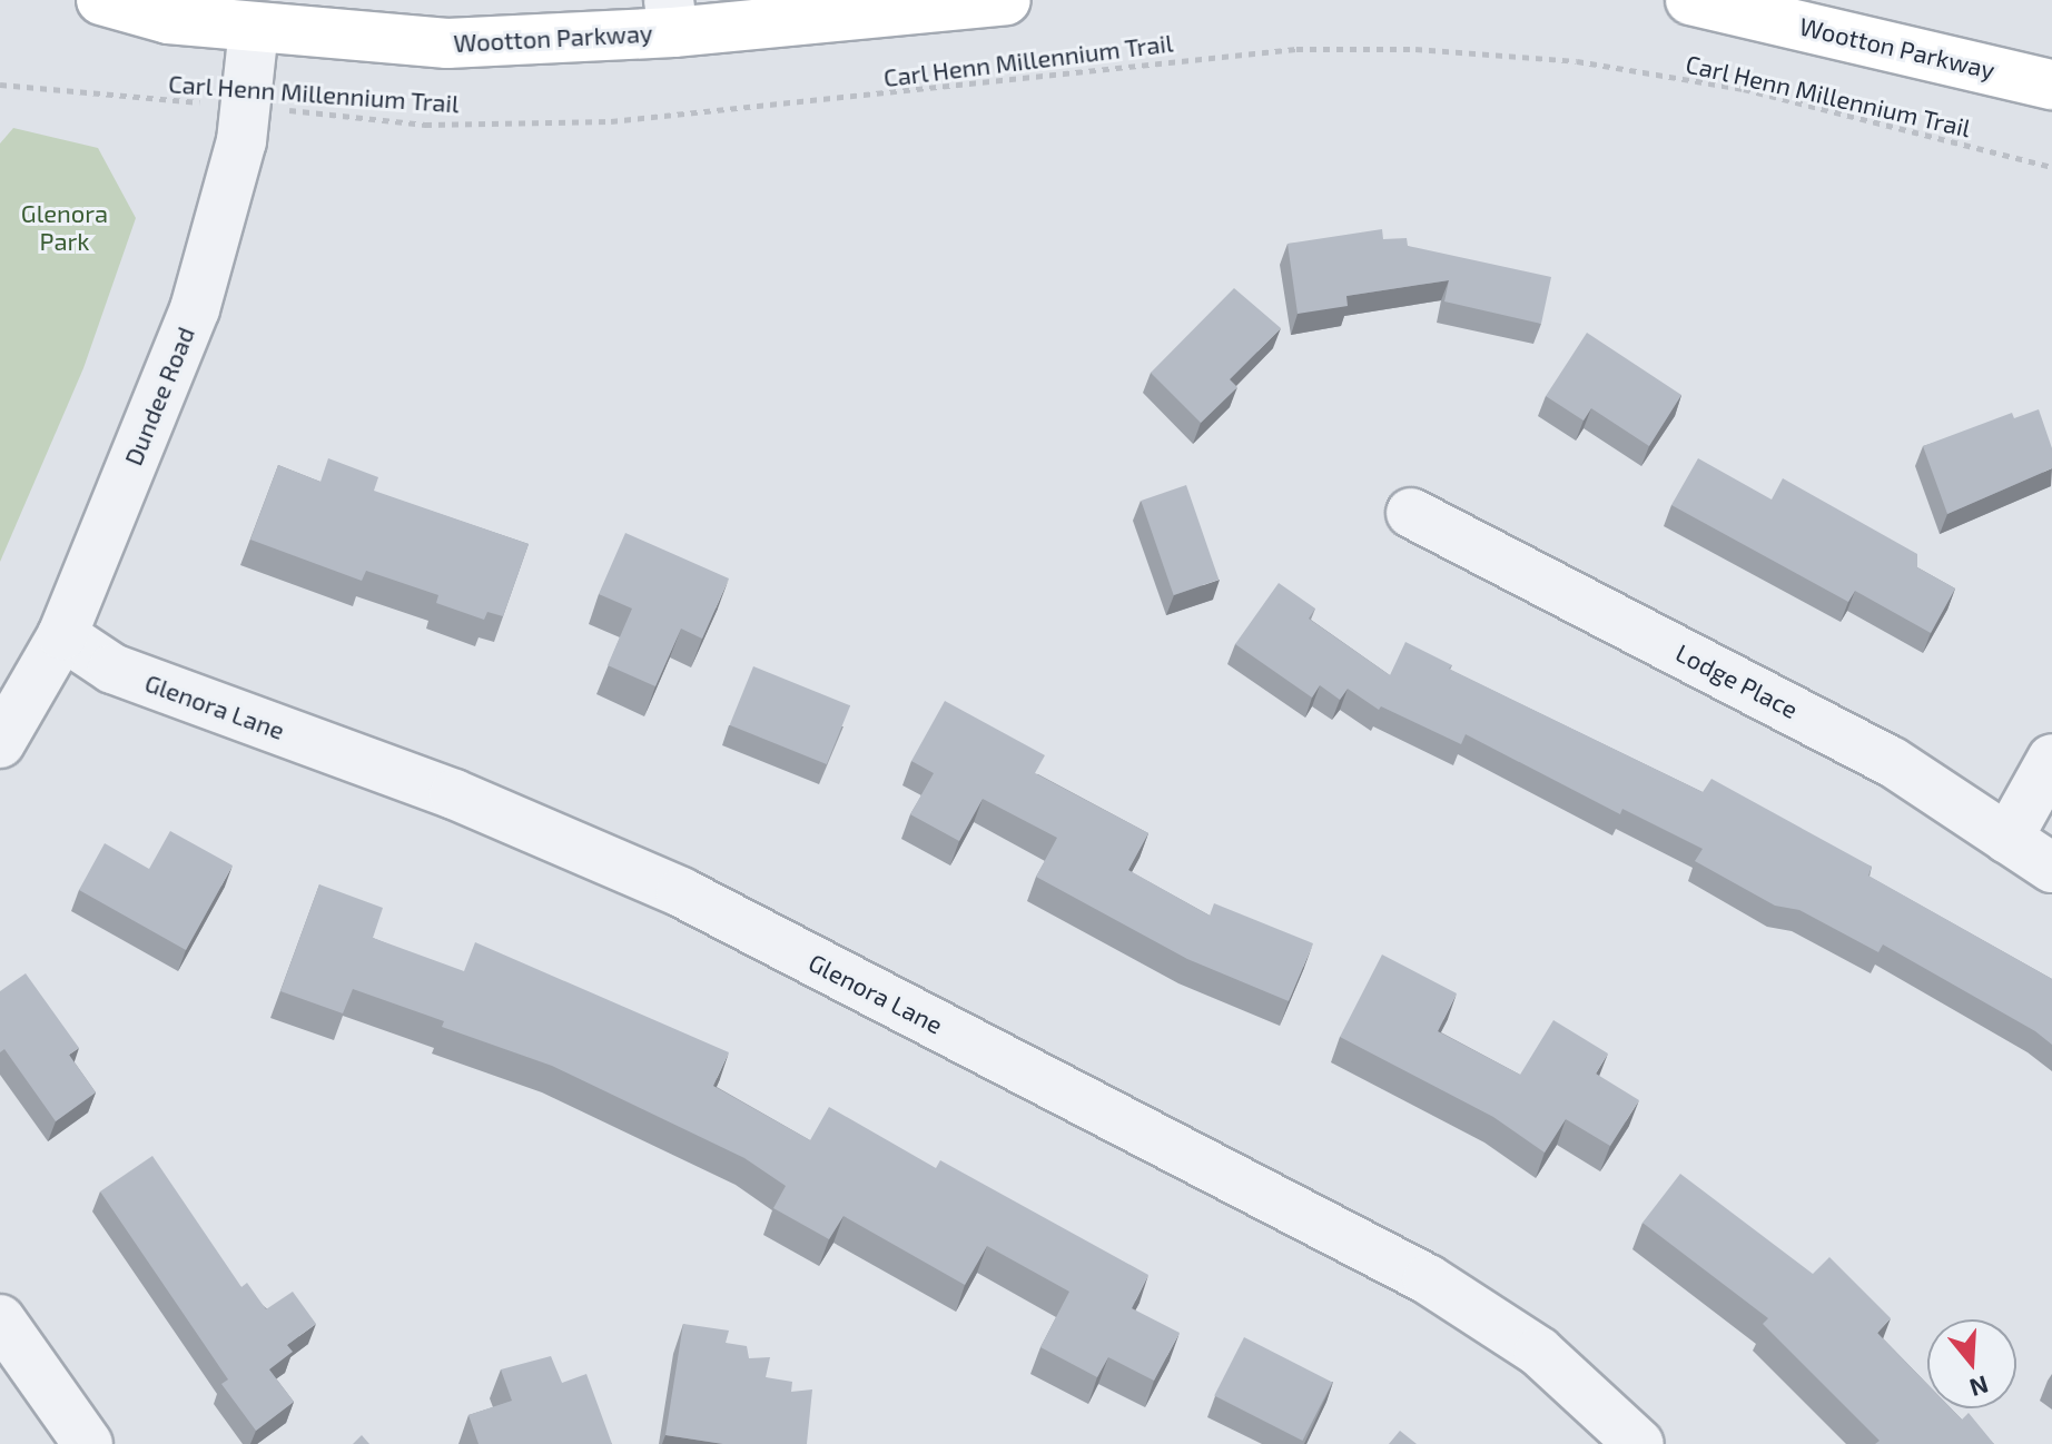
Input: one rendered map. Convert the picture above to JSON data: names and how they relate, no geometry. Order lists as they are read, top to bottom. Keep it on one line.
{"streets":{"main road":["Wootton Parkway"],"street":["Dundee Road","Lodge Place","Glenora Lane"],"path":["Carl Henn Millennium Trail"]},"crossings":[["Wootton Parkway","Dundee Road"],["Carl Henn Millennium Trail","Dundee Road"],["Dundee Road","Glenora Lane"]],"parks":["Glenora Park"],"north":"bottom"}
